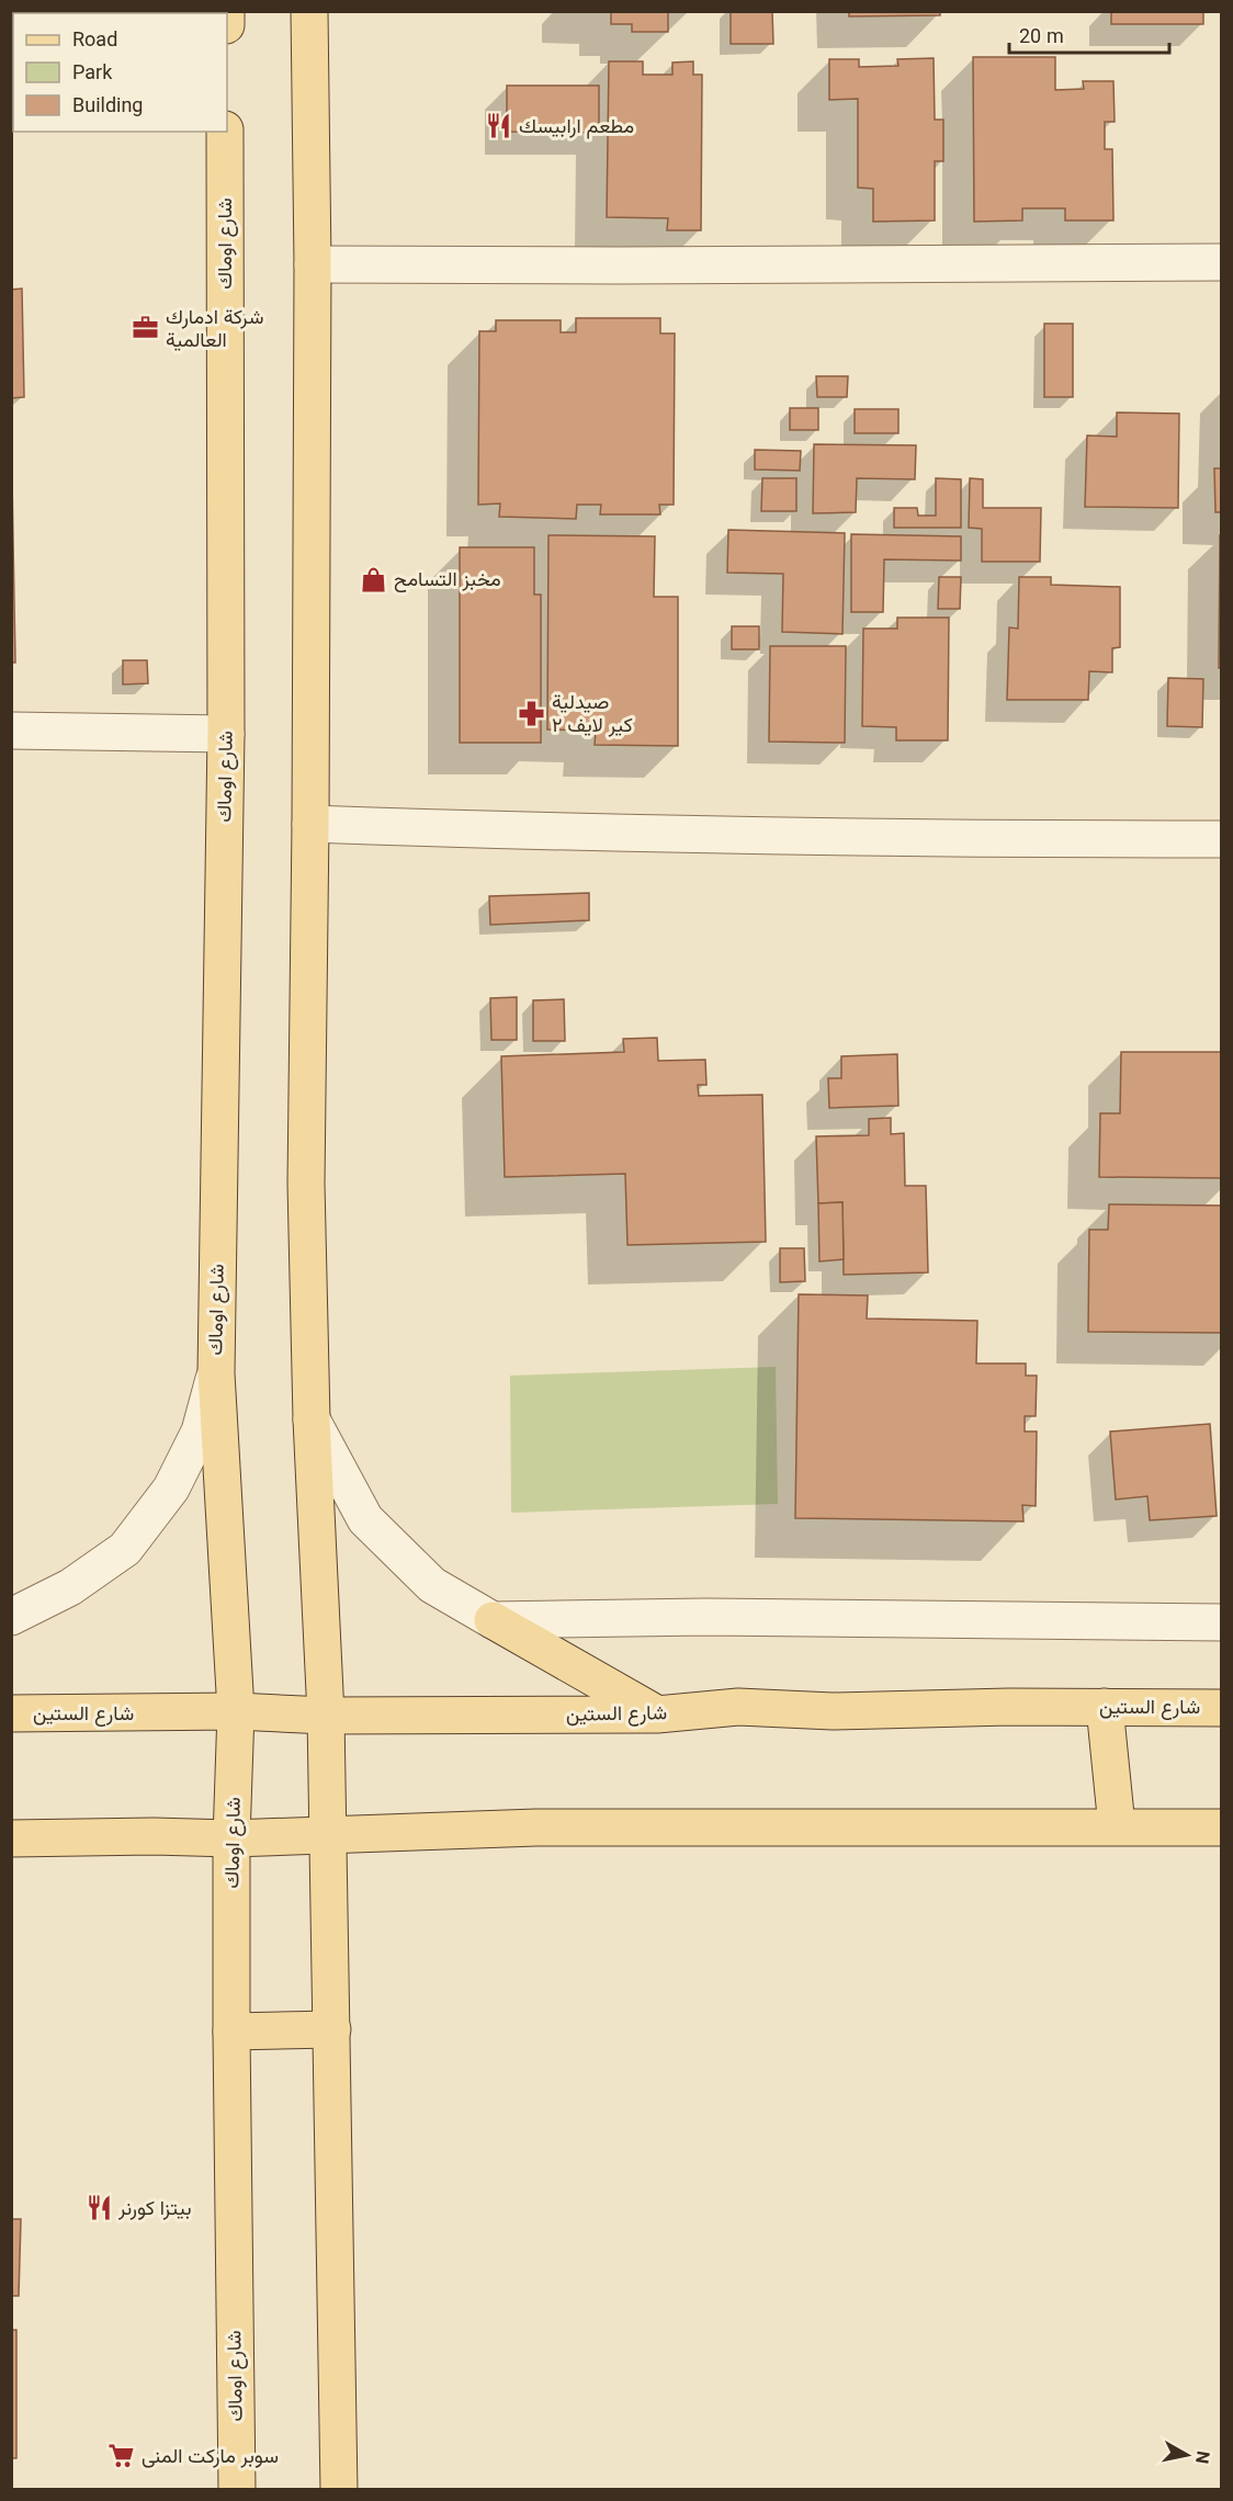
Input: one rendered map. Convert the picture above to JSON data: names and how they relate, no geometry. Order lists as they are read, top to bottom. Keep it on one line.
{"streets":{"main road":["شارع اوماك","شارع الستين"]},"crossings":[["شارع اوماك","شارع الستين"]],"places":{"restaurant":["مطعم ارابيسك","بيتزا كورنر"],"office":["شركة ادمارك العالمية"],"shop":["مخبز التسامح"],"pharmacy":["صيدلية كير لايف ٢"],"supermarket":["سوبر ماركت المنى"]},"legend":["Road","Park","Building"],"scale_bar":"20 m","north":"right"}
